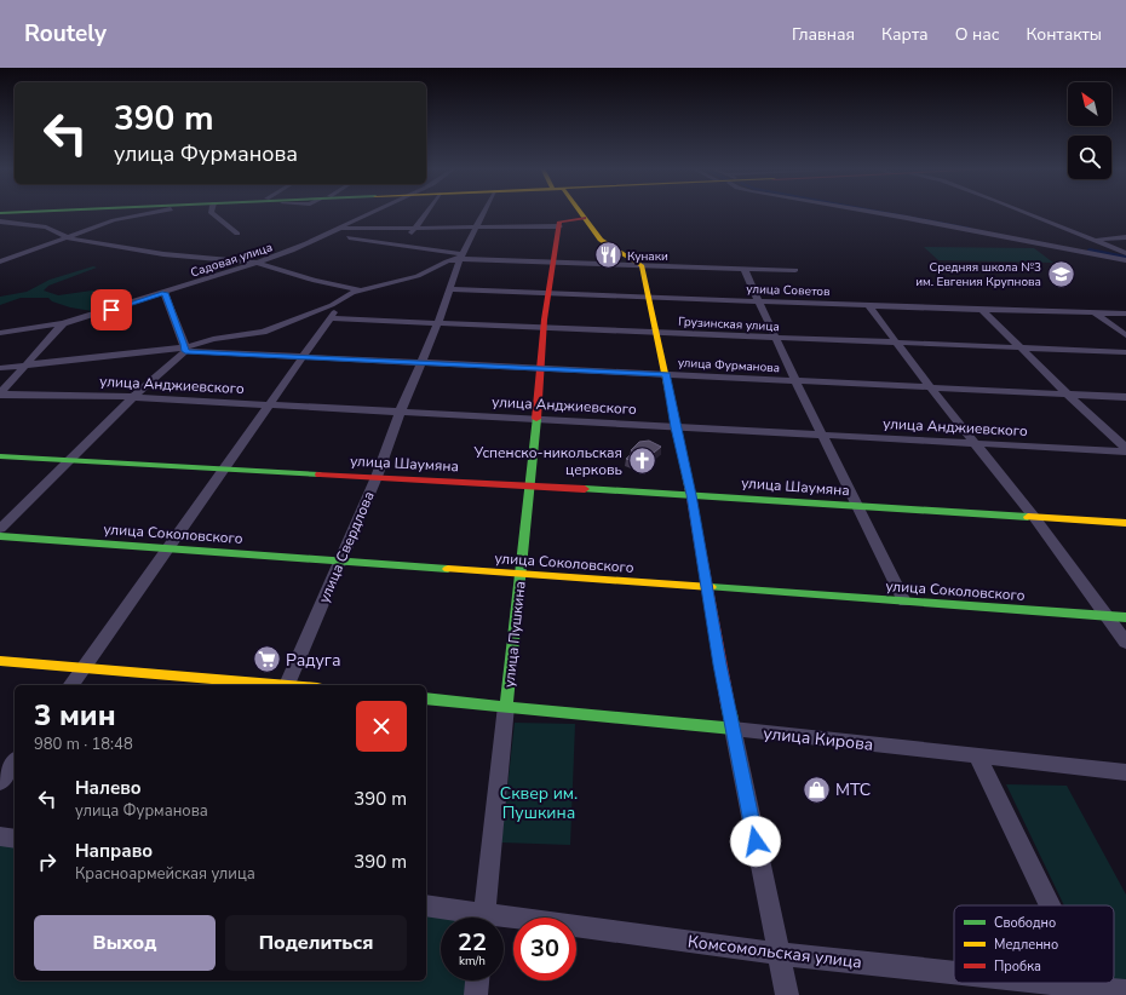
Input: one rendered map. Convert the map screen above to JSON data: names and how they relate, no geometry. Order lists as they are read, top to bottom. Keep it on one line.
{"streets":{"street":["Садовая улица","улица Советов","Грузинская улица","улица Фурманова","улица Анджиевского","улица Шаумяна","улица Соколовского","улица Свердлова","улица Пушкина","улица Кирова","Комсомольская улица"]},"crossings":[["улица Советов","улица Свердлова"],["улица Советов","улица Пушкина"],["Грузинская улица","улица Свердлова"],["Грузинская улица","улица Пушкина"],["улица Фурманова","улица Свердлова"],["улица Фурманова","улица Пушкина"],["улица Анджиевского","улица Свердлова"],["улица Анджиевского","улица Пушкина"],["улица Шаумяна","улица Свердлова"],["улица Шаумяна","улица Пушкина"],["улица Соколовского","улица Свердлова"],["улица Соколовского","улица Пушкина"],["улица Пушкина","улица Кирова"]],"parks":["Сквер им. Пушкина"],"places":{"restaurant":["Кунаки"],"school or university":["Средняя школа №3 им. Евгения Крупнова"],"church":["Успенско-никольская церковь"],"supermarket":["Радуга"],"shop":["МТС"]},"legend":["Свободно","Медленно","Пробка"],"north":"top left","page":{"header":"Routely","nav":["Главная","Карта","О нас","Контакты"],"turn":["390 m","улица Фурманова"],"heading":["3 мин","980 m · 18:48"],"list":[{"name":"Налево","note":"улица Фурманова","value":"390 m"},{"name":"Направо","note":"Красноармейская улица","value":"390 m"}],"buttons":["Выход","Поделиться"],"speed":"22 km/h","limit":"30"}}
